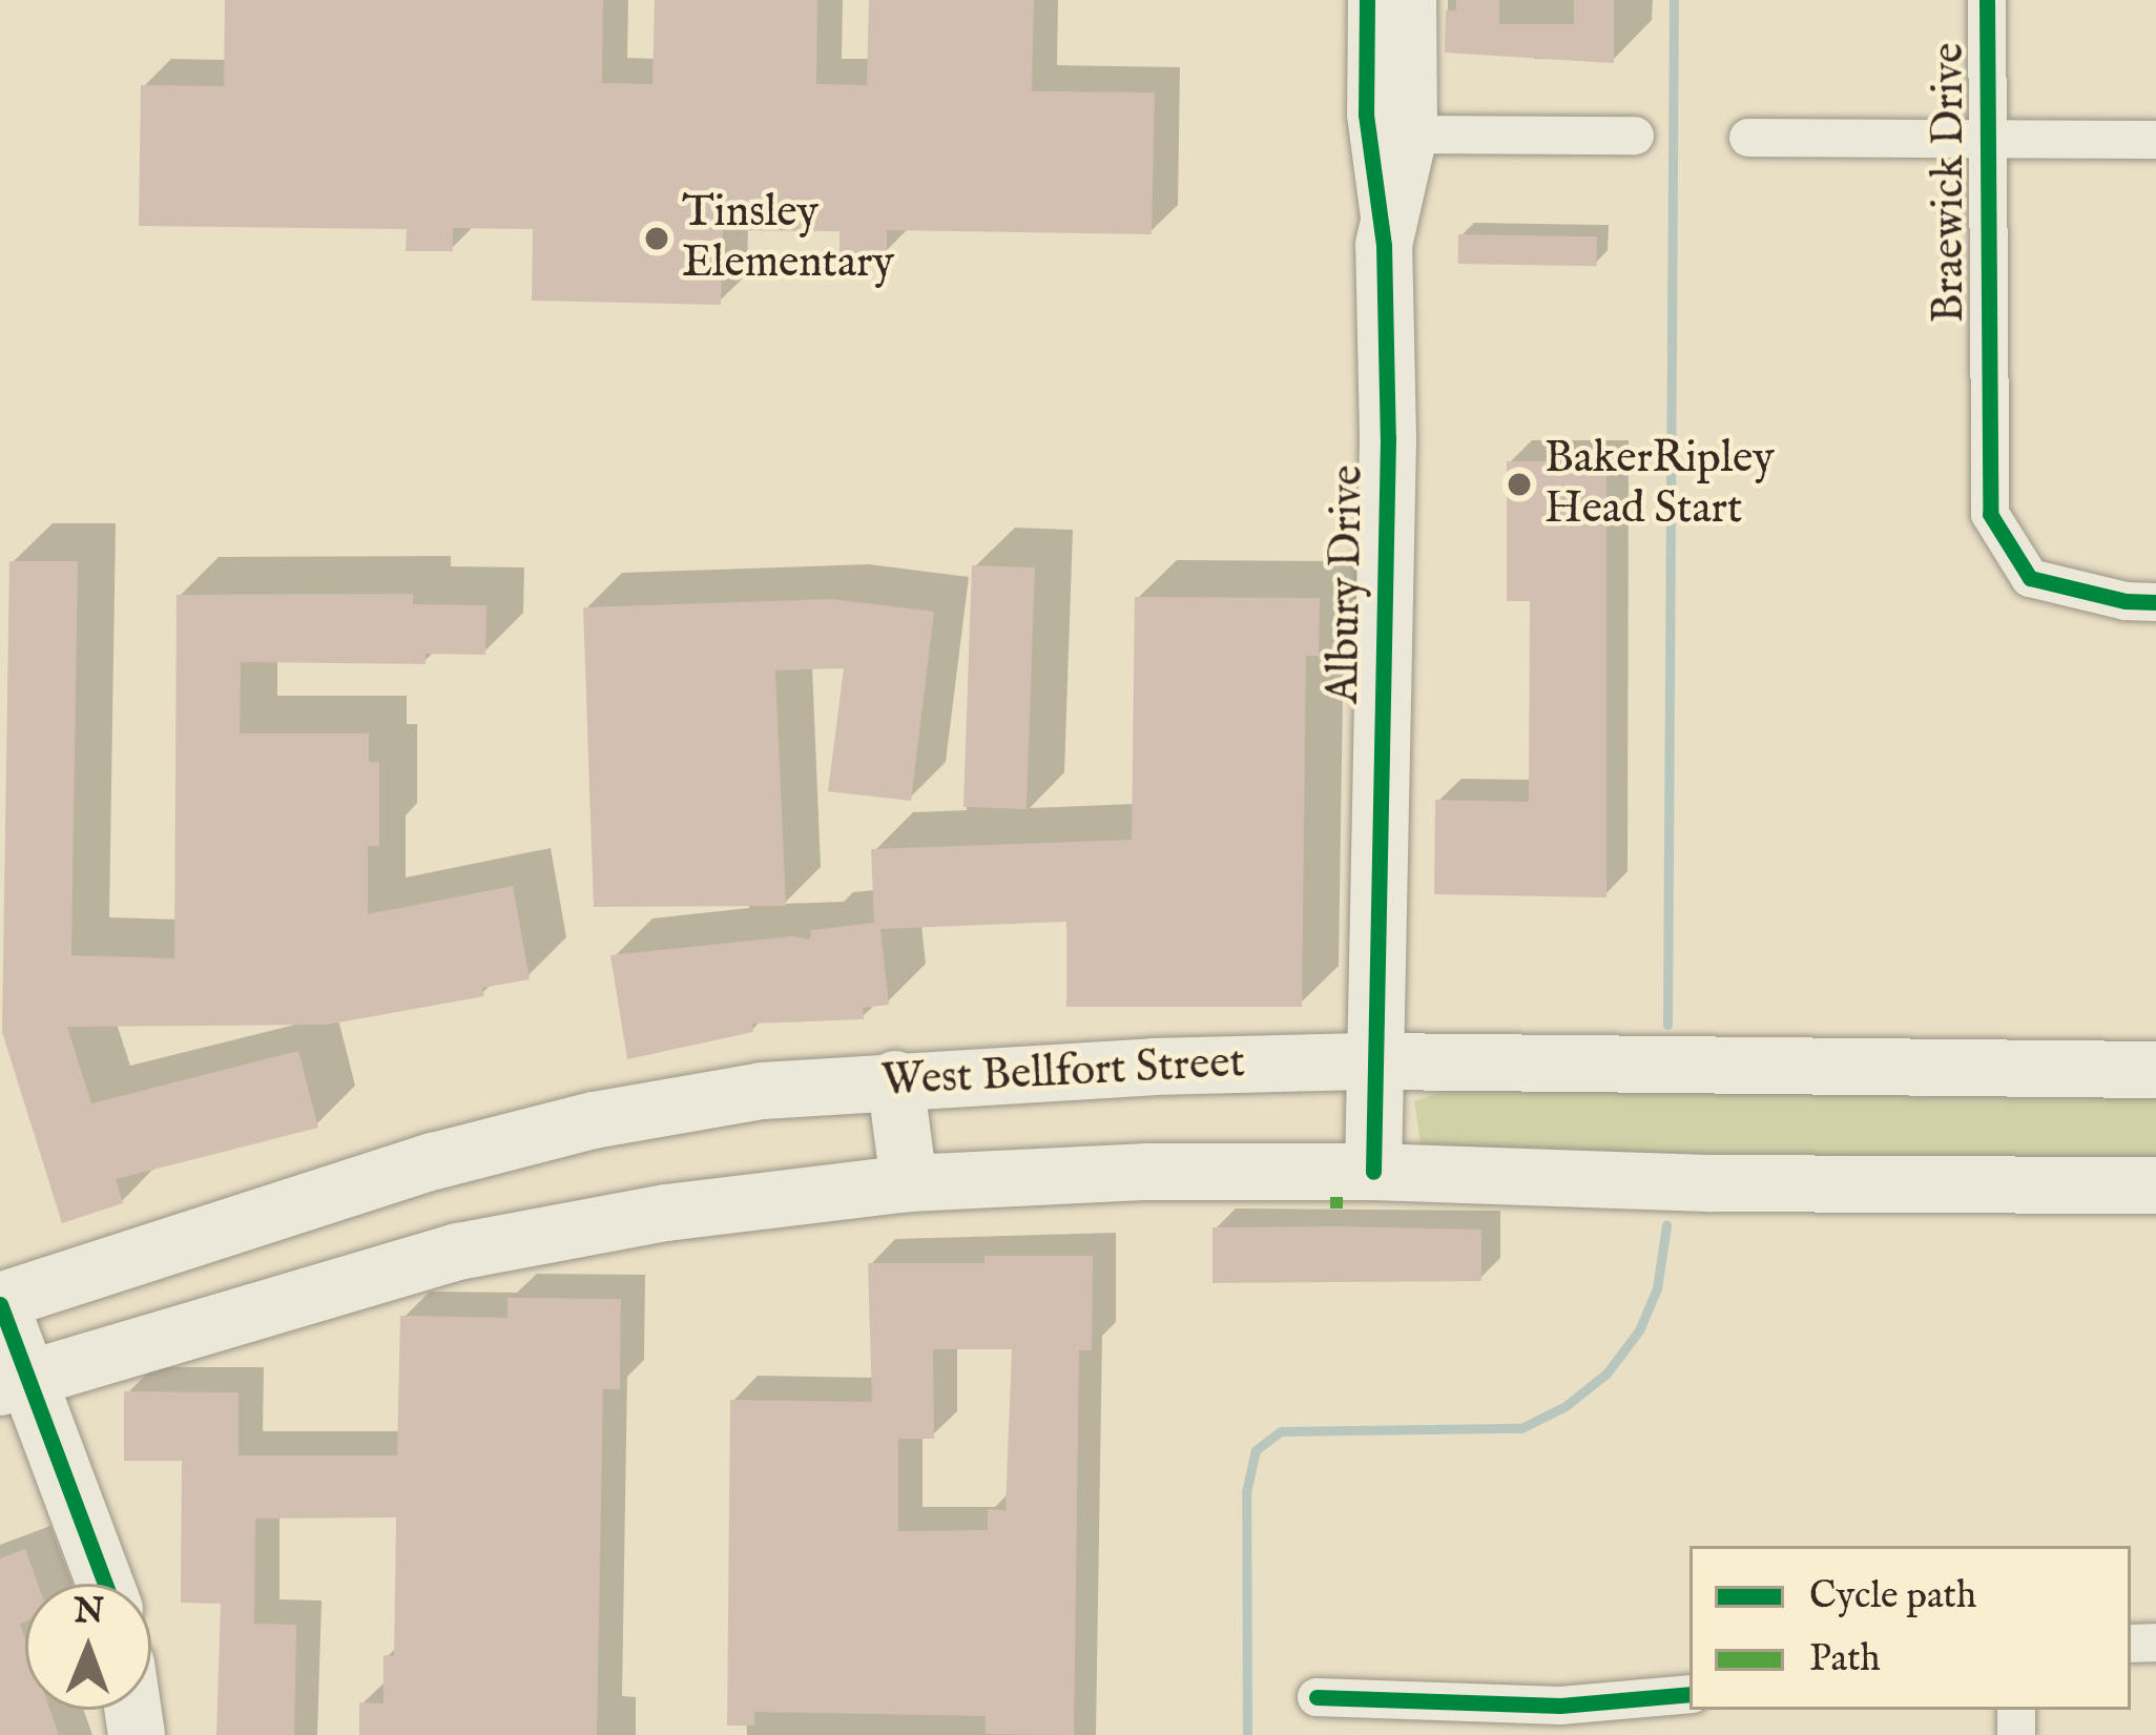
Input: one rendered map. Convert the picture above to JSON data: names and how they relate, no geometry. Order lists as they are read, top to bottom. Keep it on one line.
{"streets":{"main road":["Albury Drive","West Bellfort Street"],"street":["Braewick Drive"]},"crossings":[["Albury Drive","West Bellfort Street"]],"places":["Tinsley Elementary","BakerRipley Head Start"],"legend":["Cycle path","Path"],"north":"top"}
